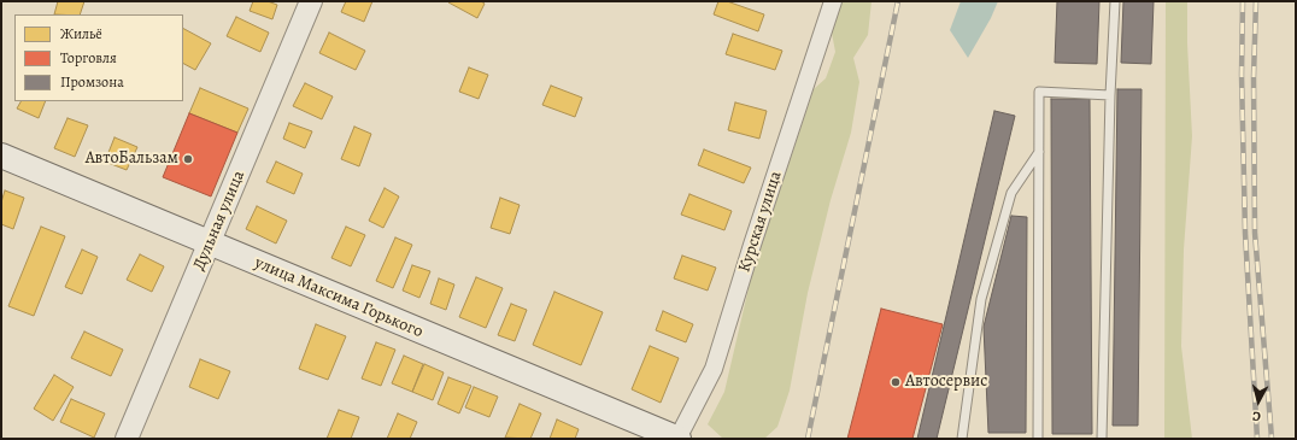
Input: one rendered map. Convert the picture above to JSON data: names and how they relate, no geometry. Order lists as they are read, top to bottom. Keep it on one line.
{"streets":{"main road":["улица Максима Горького"],"street":["Дульная улица","Курская улица"]},"crossings":[["Дульная улица","улица Максима Горького"],["Курская улица","улица Максима Горького"]],"places":["АвтоБальзам","Автосервис"],"legend":["Жильё","Торговля","Промзона"],"north":"bottom"}
